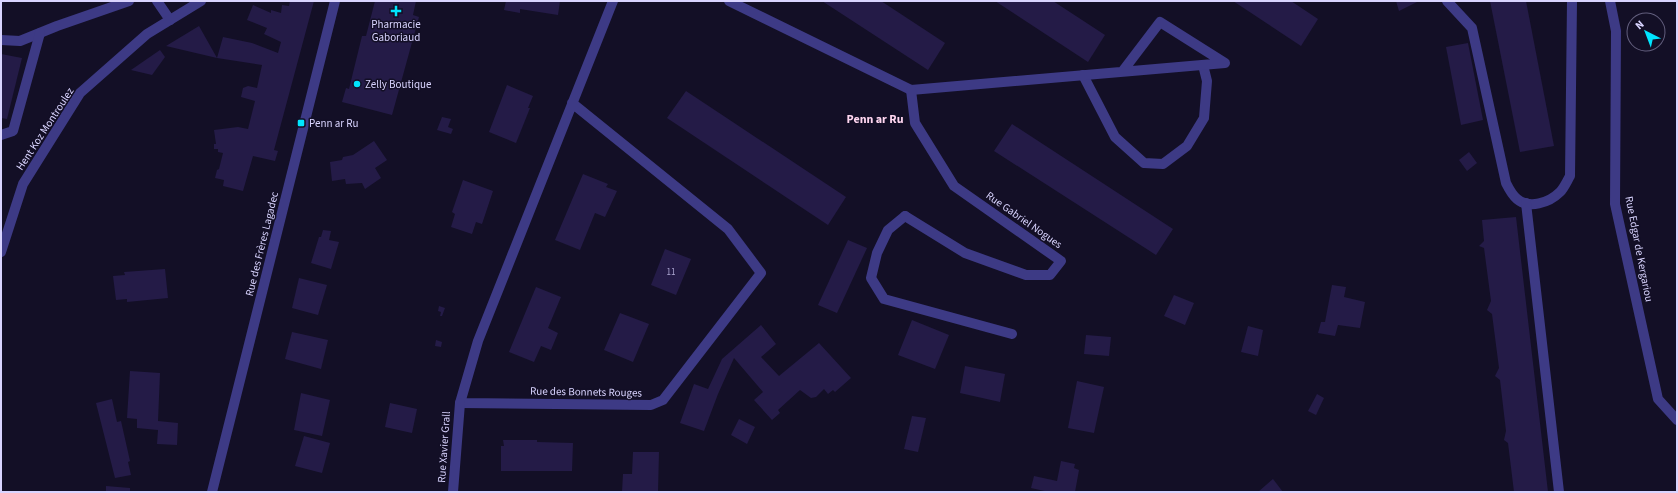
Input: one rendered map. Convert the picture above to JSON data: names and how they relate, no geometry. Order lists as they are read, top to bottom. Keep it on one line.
{"streets":{"street":["Hent Koz Montroulez","Rue Gabriel Nogues","Rue des Frères Lagadec","Rue Edgar de Kergariou","Rue des Bonnets Rouges","Rue Xavier Grall"]},"crossings":[["Rue des Bonnets Rouges","Rue Xavier Grall"]],"districts":["Penn ar Ru"],"places":{"health":["Pharmacie Gaboriaud"],"other":["Zelly Boutique"],"transit":["Penn ar Ru"]},"house_numbers":["11"],"north":"top left"}
